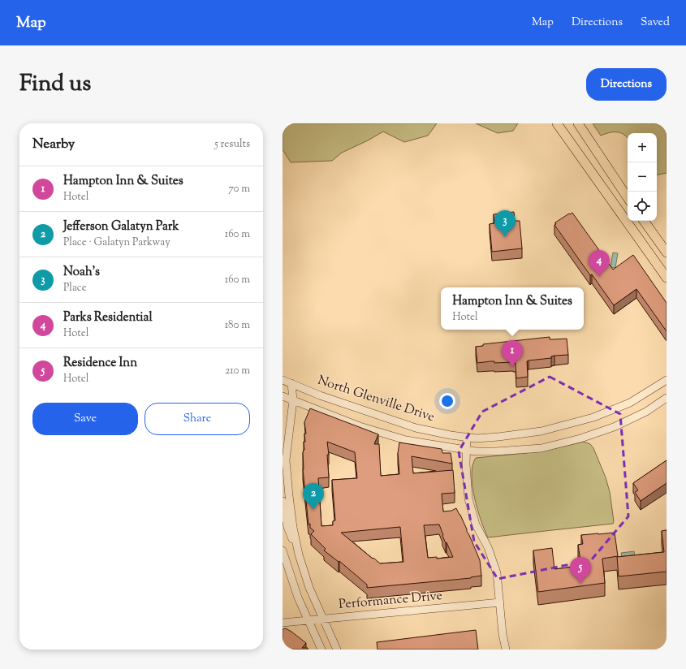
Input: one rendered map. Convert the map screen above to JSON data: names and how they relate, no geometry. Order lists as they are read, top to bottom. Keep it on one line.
{"streets":{"street":["North Glenville Drive","Performance Drive"]},"page":{"header":"Map","nav":["Map","Directions","Saved"],"title":"Find us","buttons":["Directions",["Save","Share"]],"heading":["Nearby","5 results"],"map_buttons":["+","−"],"list":[{"mark":"1","name":"Hampton Inn & Suites","note":"Hotel","value":"70 m"},{"mark":"2","name":"Jefferson Galatyn Park","note":"Place · Galatyn Parkway","value":"160 m"},{"mark":"3","name":"Noah's","note":"Place","value":"160 m"},{"mark":"4","name":"Parks Residential","note":"Hotel","value":"180 m"},{"mark":"5","name":"Residence Inn","note":"Hotel","value":"210 m"}],"pins":["3","4","1","2","5"],"popup":["Hampton Inn & Suites","Hotel"]}}
